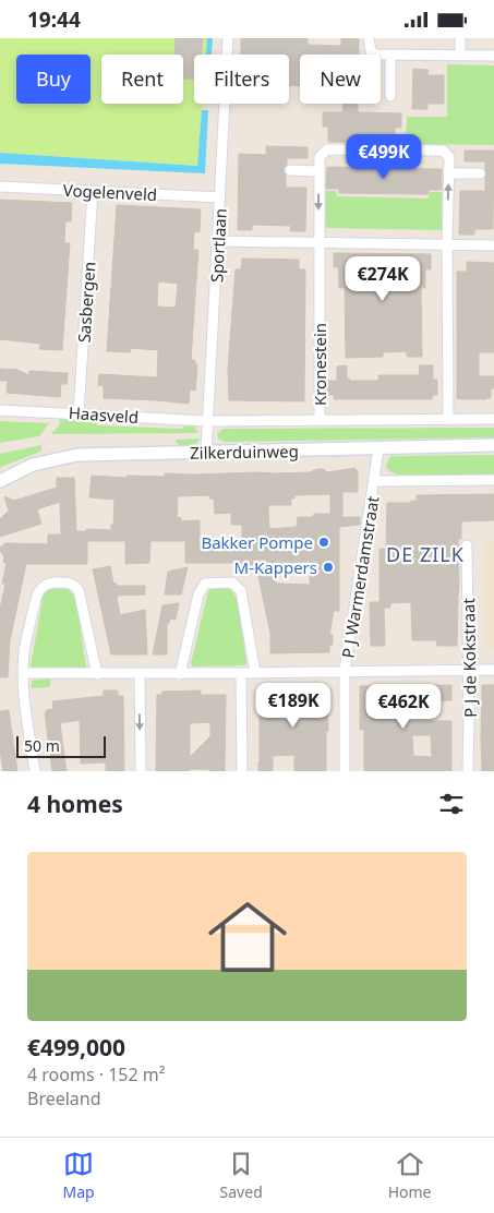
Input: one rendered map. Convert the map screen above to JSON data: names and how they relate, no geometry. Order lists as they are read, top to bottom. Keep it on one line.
{"streets":{"street":["Vogelenveld","Sportlaan","Sasbergen","Kronestein","Haasveld","Zilkerduinweg","P J Warmerdamstraat","P J de Kokstraat"]},"crossings":[["Vogelenveld","Sportlaan"],["Vogelenveld","Sasbergen"],["Sportlaan","Haasveld"],["Sportlaan","Zilkerduinweg"],["Sasbergen","Haasveld"],["Kronestein","Zilkerduinweg"],["Haasveld","Zilkerduinweg"],["Zilkerduinweg","P J Warmerdamstraat"]],"districts":["DE ZILK"],"places":["Bakker Pompe","M-Kappers"],"scale_bar":"50 m","page":{"status":"19:44","chip":["Buy","Rent","Filters","New"],"price":["€499K","€274K","€189K","€462K"],"scale":"50 m","heading":"4 homes","list":[{"name":"€499,000","note":"4 rooms · 152 m² · Breeland"}],"tabs":["Map","Saved","Home"]}}
